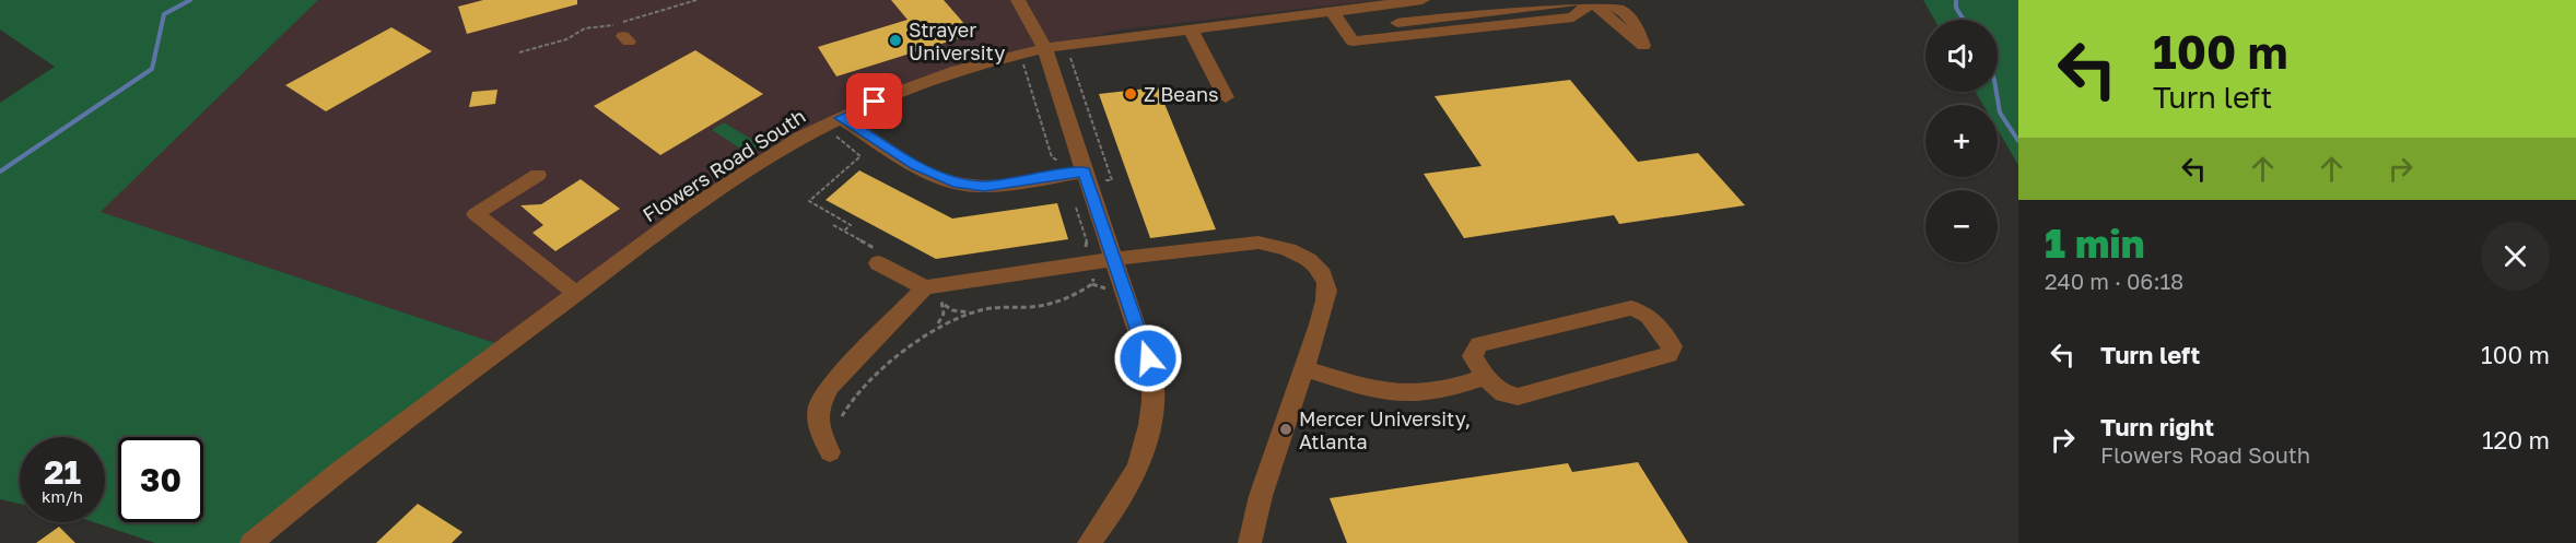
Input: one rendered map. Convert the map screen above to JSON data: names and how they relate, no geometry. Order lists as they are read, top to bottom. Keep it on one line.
{"streets":{"street":["Flowers Road South"]},"places":["Strayer University","Z Beans","Mercer University, Atlanta"],"page":{"turn":["100 m","Turn left"],"map_buttons":["+","−"],"heading":["1 min","240 m · 06:18"],"list":[{"name":"Turn left","value":"100 m"},{"name":"Turn right","note":"Flowers Road South","value":"120 m"}],"speed":"21 km/h","limit":"30"}}
